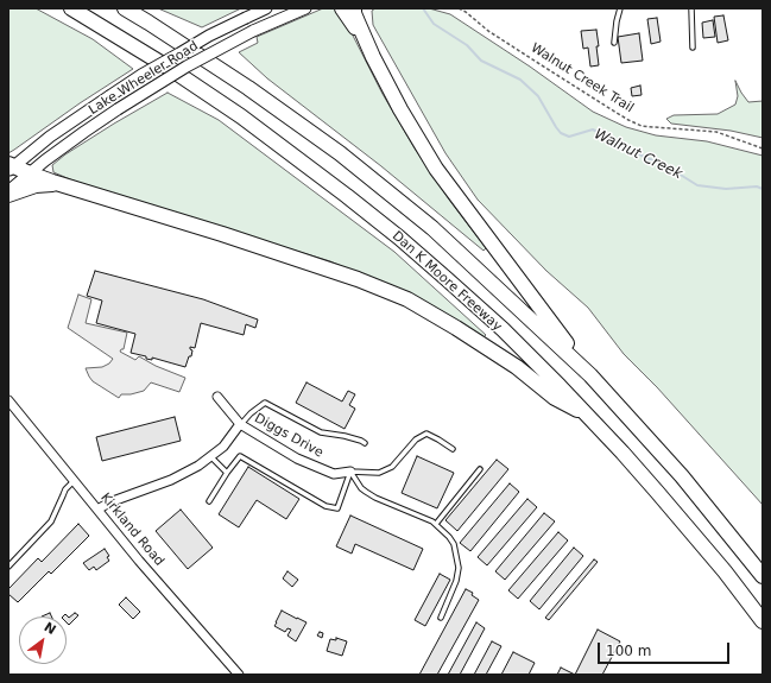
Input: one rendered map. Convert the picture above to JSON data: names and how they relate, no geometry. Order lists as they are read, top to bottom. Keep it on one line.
{"streets":{"highway":["Dan K Moore Freeway"],"main road":["Lake Wheeler Road"],"street":["Diggs Drive","Kirkland Road"],"path":["Walnut Creek Trail"]},"crossings":[["Diggs Drive","Kirkland Road"]],"water":["Walnut Creek"],"scale_bar":"100 m","north":"top right"}
